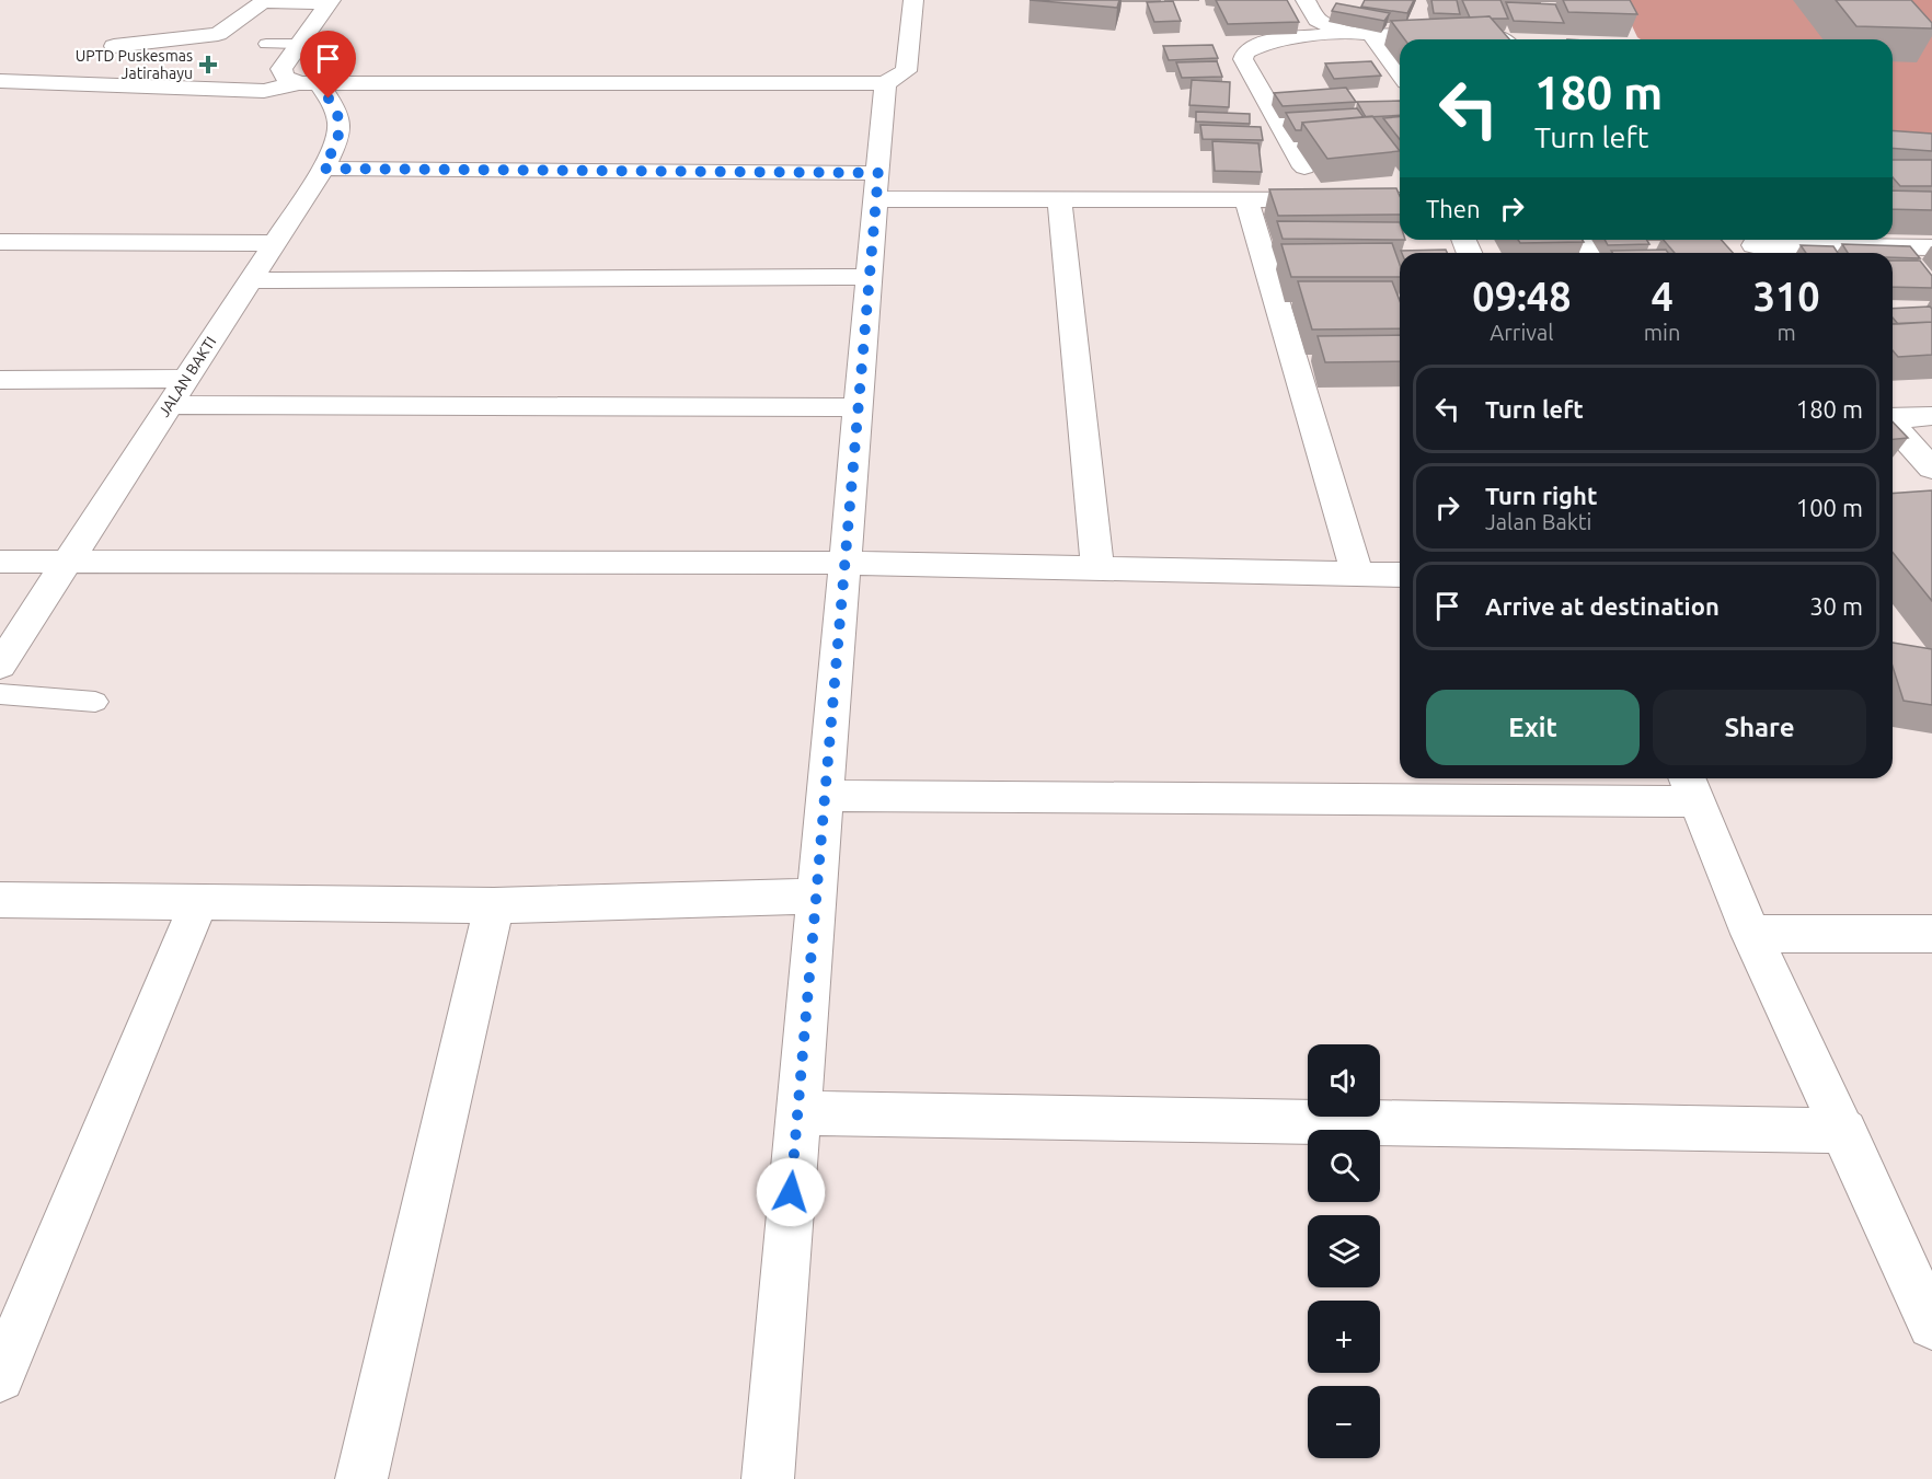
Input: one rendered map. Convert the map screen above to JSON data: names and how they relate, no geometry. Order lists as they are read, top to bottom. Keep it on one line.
{"streets":{"street":["JALAN BAKTI"]},"places":{"health":["UPTD Puskesmas Jatirahayu"]},"page":{"turn":["180 m","Turn left"],"then":"Then","eta":["09:48","Arrival","4","min","310","m"],"list":[{"name":"Turn left","value":"180 m"},{"name":"Turn right","note":"Jalan Bakti","value":"100 m"},{"name":"Arrive at destination","value":"30 m"}],"buttons":["Exit","Share"],"map_buttons":["+","−"]}}
